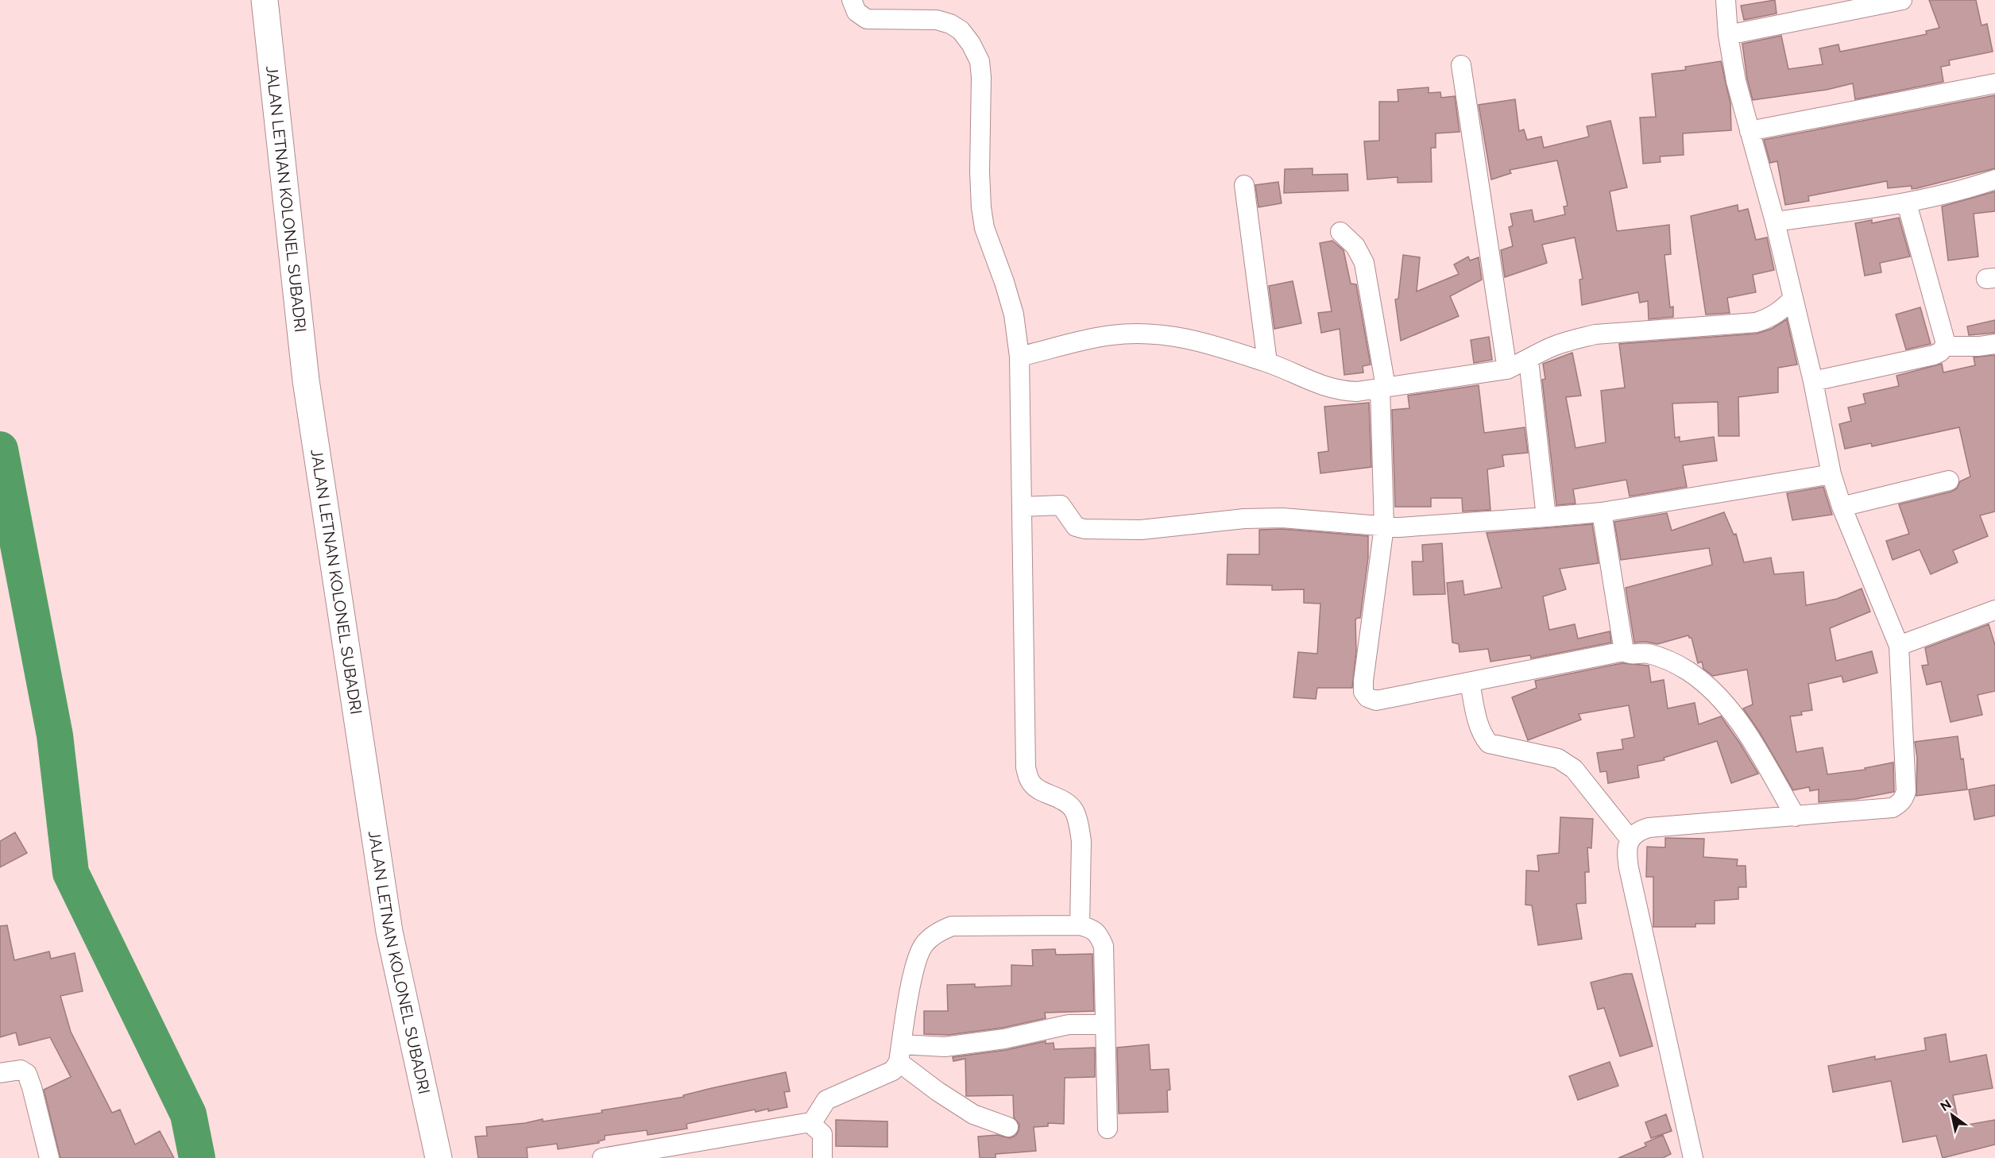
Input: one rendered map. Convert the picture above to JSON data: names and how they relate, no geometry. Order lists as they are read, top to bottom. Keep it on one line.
{"streets":{"main road":["JALAN LETNAN KOLONEL SUBADRI"]},"north":"top left"}
